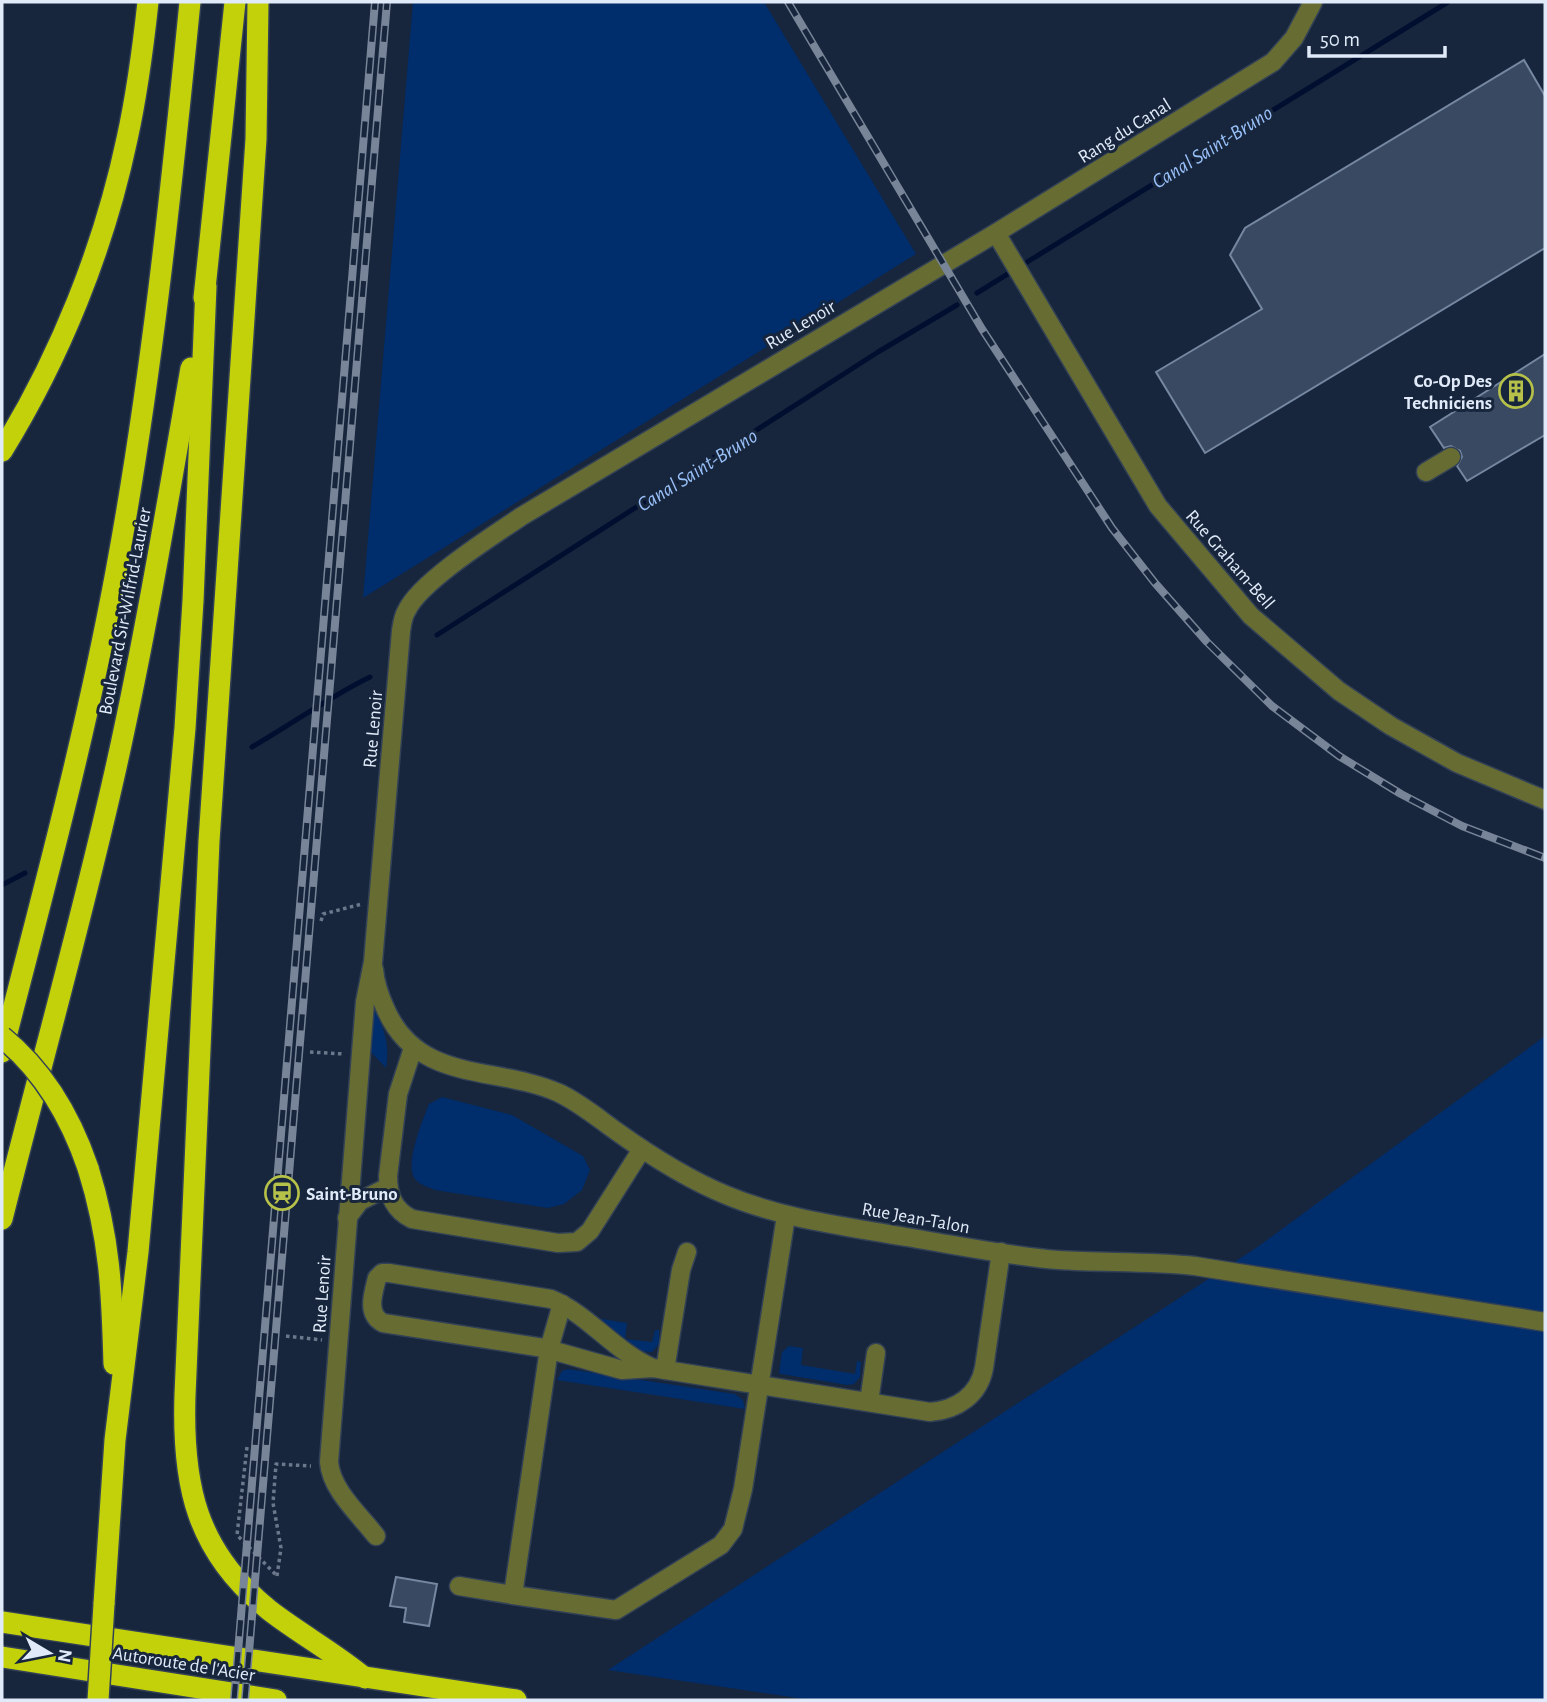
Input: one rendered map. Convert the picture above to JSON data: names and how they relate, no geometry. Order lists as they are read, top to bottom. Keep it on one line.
{"streets":{"highway":["Boulevard Sir-Wilfrid-Laurier","Autoroute de l'Acier"],"street":["Rang du Canal","Rue Lenoir","Rue Graham-Bell","Rue Jean-Talon"]},"crossings":[["Rang du Canal","Rue Lenoir"],["Rang du Canal","Rue Graham-Bell"],["Rue Lenoir","Rue Graham-Bell"],["Rue Lenoir","Rue Jean-Talon"]],"water":["Canal Saint-Bruno"],"places":{"building":["Co-Op Des Techniciens"],"station":["Saint-Bruno"]},"scale_bar":"50 m","north":"right"}
